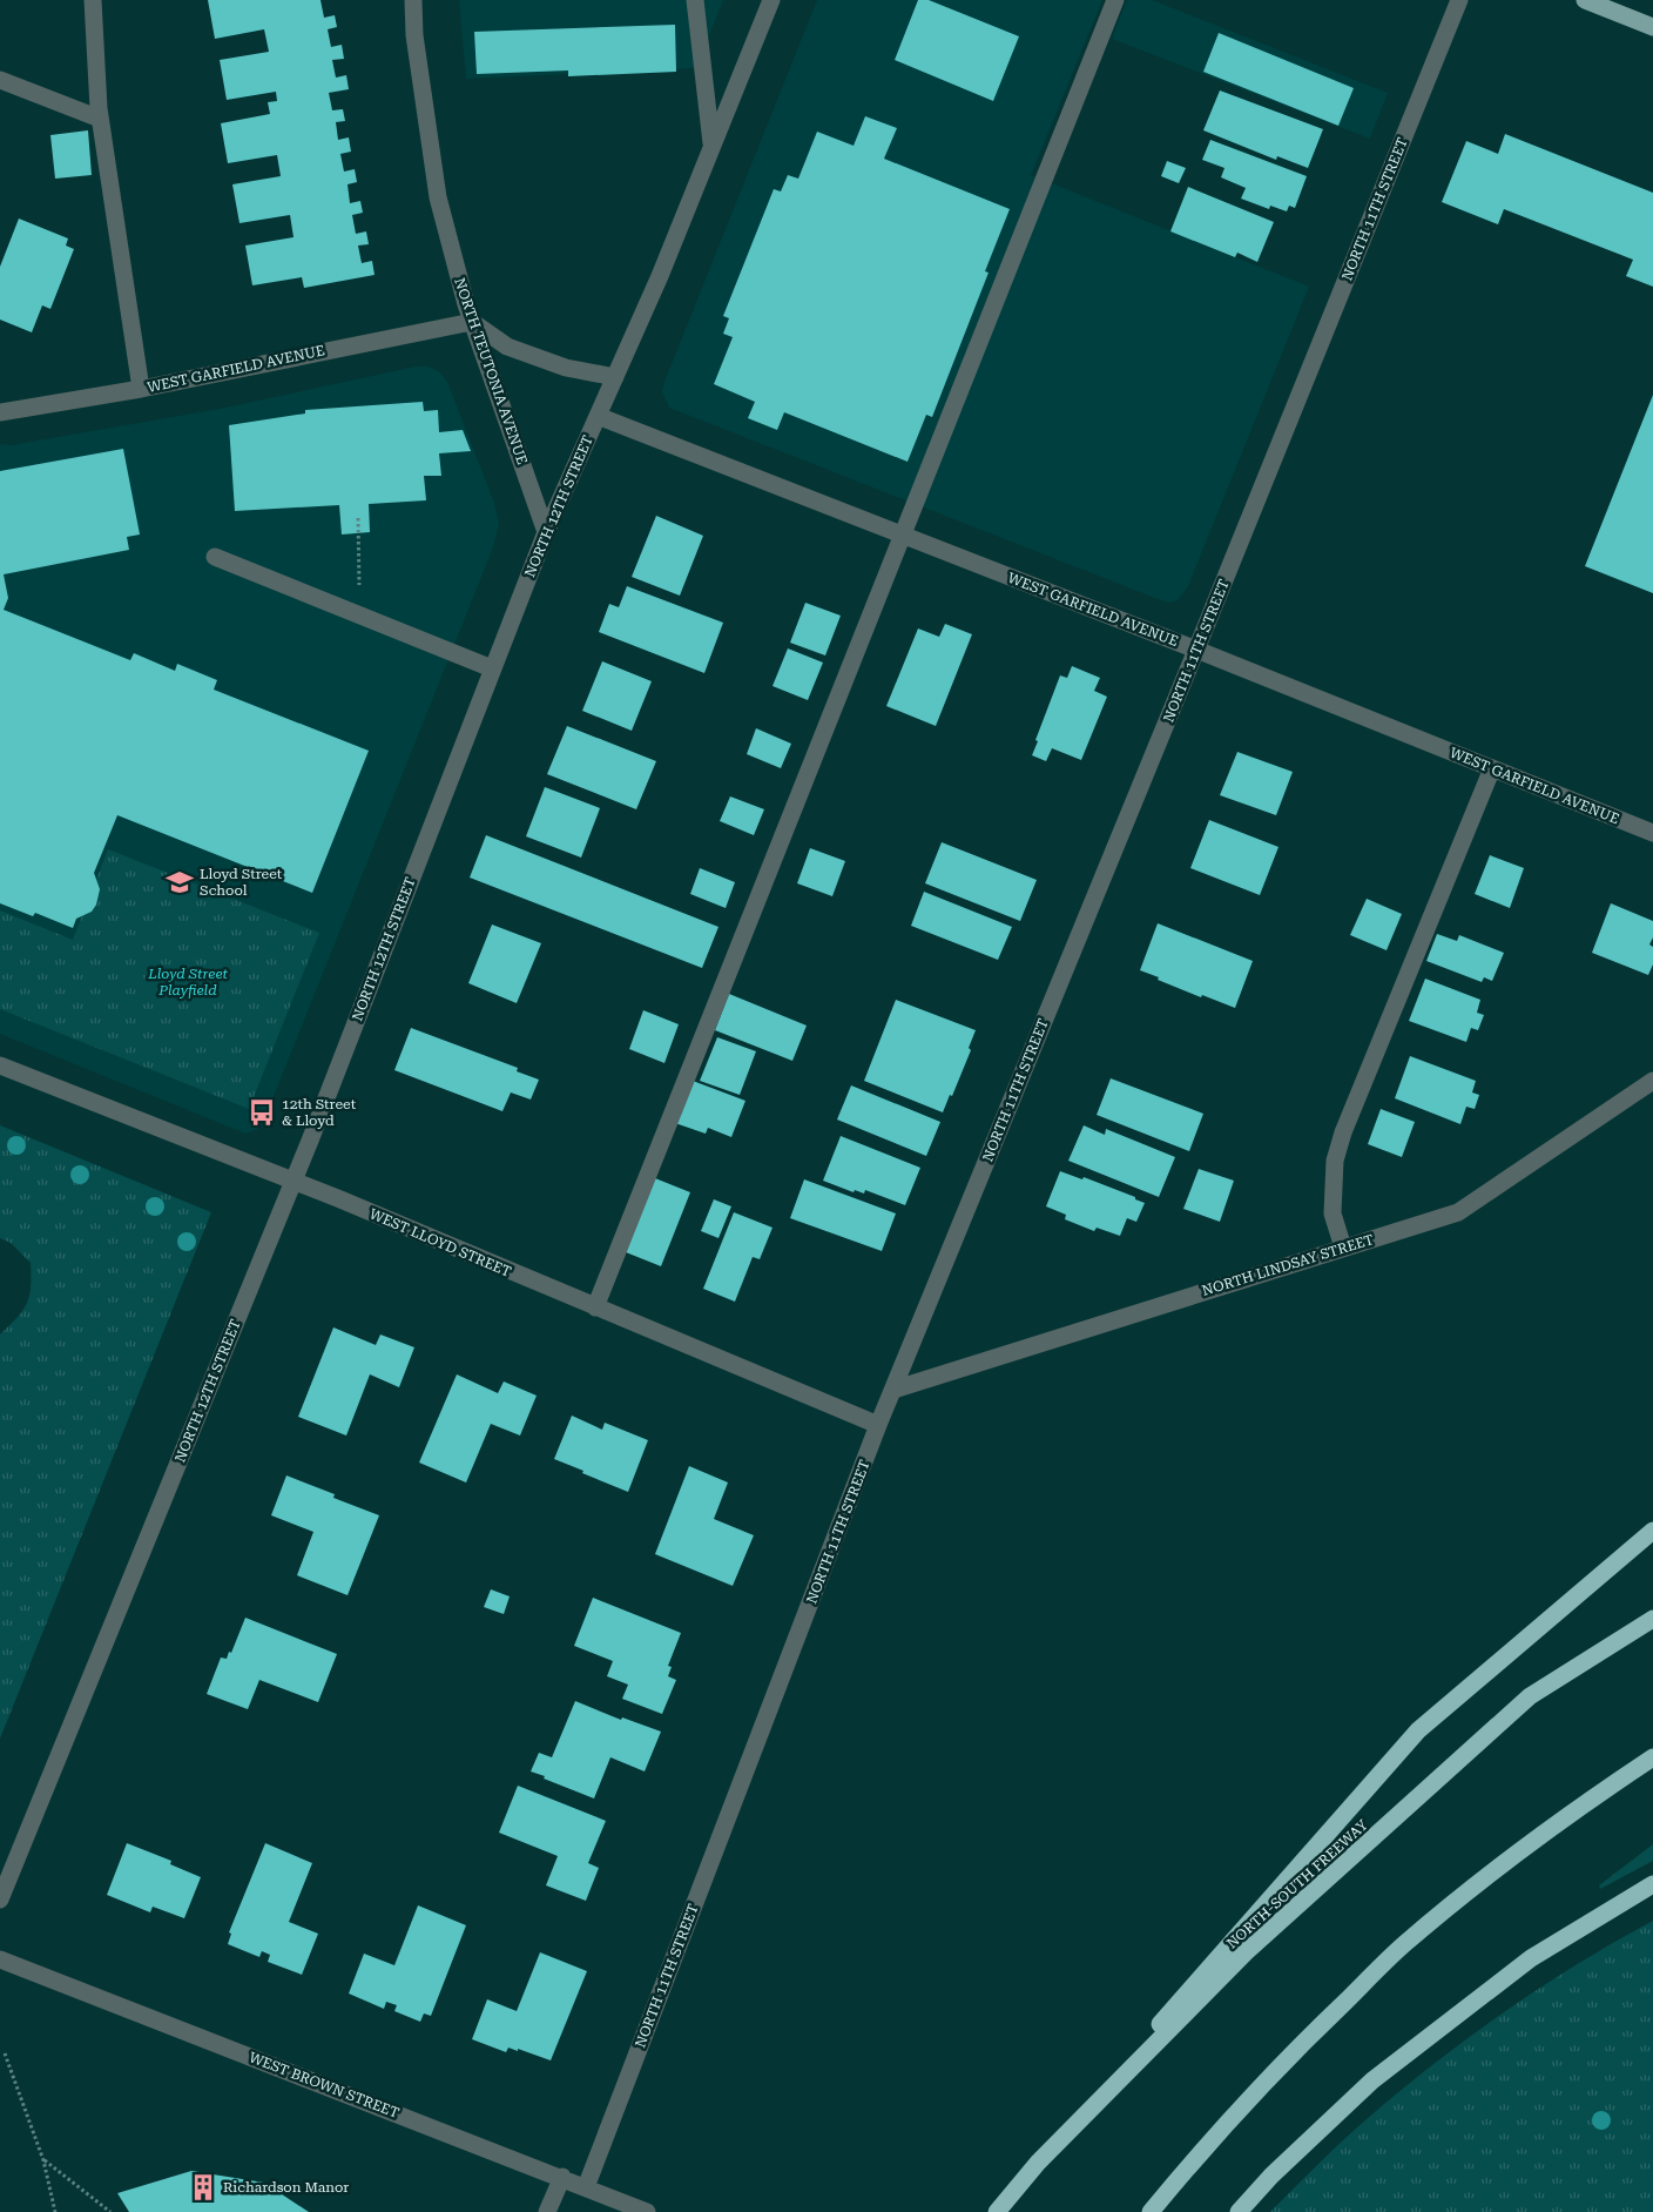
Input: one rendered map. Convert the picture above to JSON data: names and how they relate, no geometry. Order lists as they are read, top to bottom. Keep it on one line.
{"streets":{"highway":["NORTH-SOUTH FREEWAY"],"street":["NORTH 11TH STREET","WEST GARFIELD AVENUE","NORTH TEUTONIA AVENUE","NORTH 12TH STREET","WEST LLOYD STREET","NORTH LINDSAY STREET","WEST BROWN STREET"]},"crossings":[["NORTH 11TH STREET","WEST GARFIELD AVENUE"],["NORTH 11TH STREET","WEST LLOYD STREET"],["NORTH 11TH STREET","NORTH LINDSAY STREET"],["NORTH 11TH STREET","WEST BROWN STREET"],["WEST GARFIELD AVENUE","NORTH TEUTONIA AVENUE"],["WEST GARFIELD AVENUE","NORTH 12TH STREET"],["NORTH TEUTONIA AVENUE","NORTH 12TH STREET"],["NORTH 12TH STREET","WEST LLOYD STREET"]],"parks":["Lloyd Street Playfield"],"places":{"school or university":["Lloyd Street School"],"bus stop":["12th Street & Lloyd"],"building":["Richardson Manor"]}}
